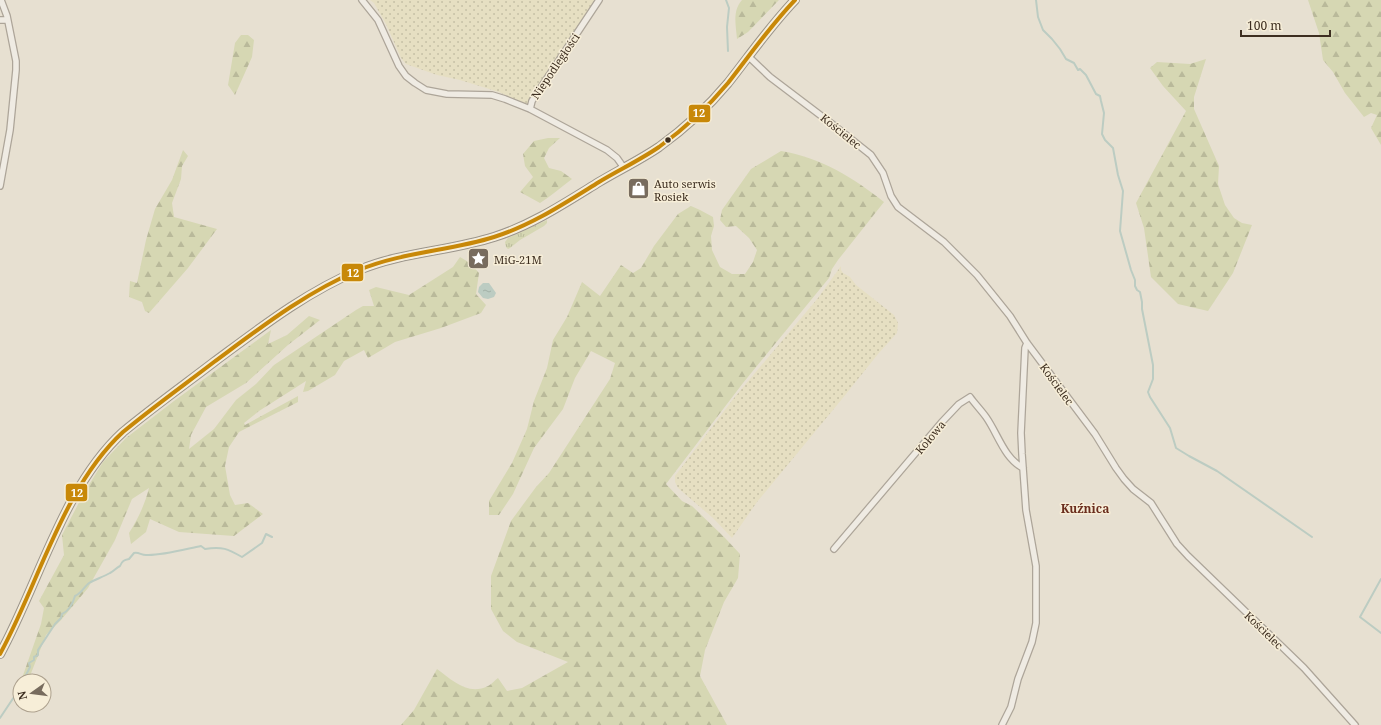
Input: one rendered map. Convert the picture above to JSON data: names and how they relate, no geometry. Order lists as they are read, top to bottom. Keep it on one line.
{"streets":{"street":["Niepodległości","Kościelec","Kołowa"]},"districts":["Kuźnica"],"places":{"shop":["Auto serwis Rosiek"],"place":["MiG-21M"]},"lines":["transit line 12"],"scale_bar":"100 m","north":"left"}
